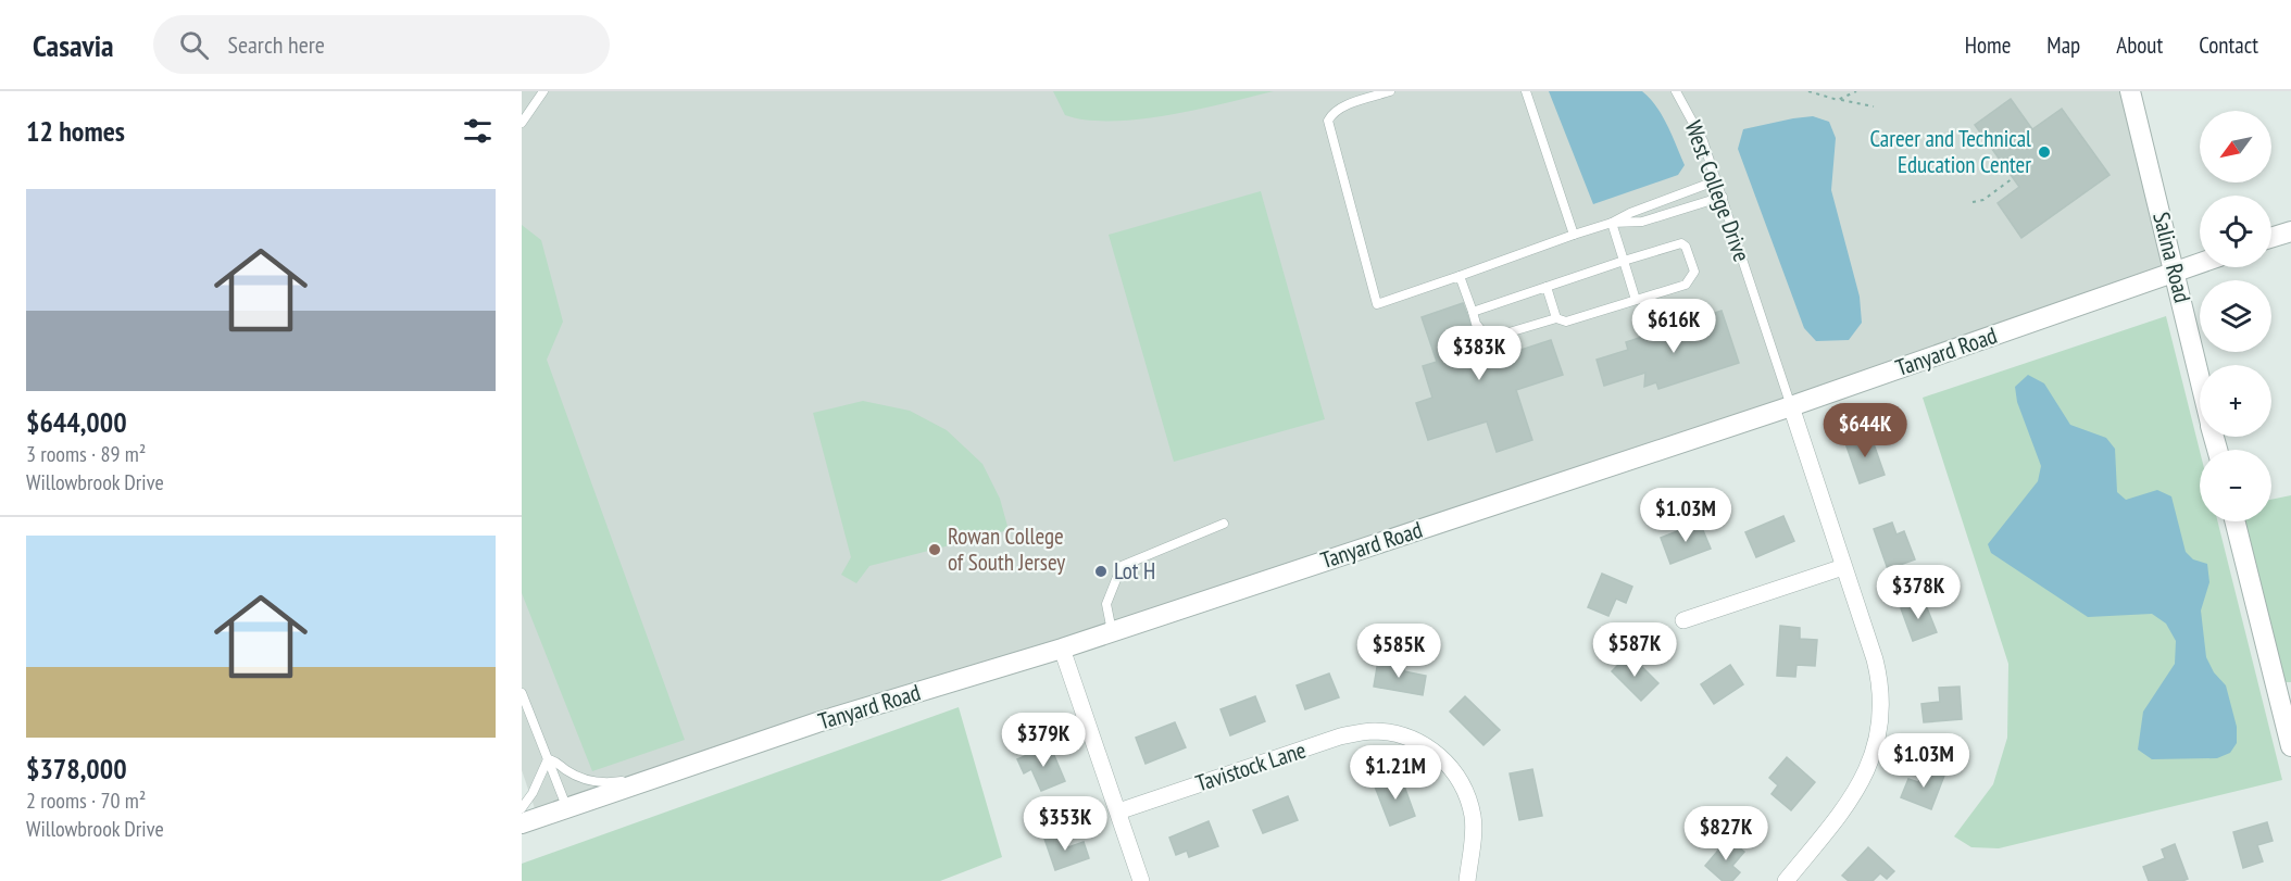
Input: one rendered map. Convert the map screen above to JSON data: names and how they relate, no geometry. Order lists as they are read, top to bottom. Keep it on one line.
{"streets":{"street":["Salina Road","Tanyard Road","Tavistock Lane"],"lane":["West College Drive"]},"crossings":[["West College Drive","Tanyard Road"],["Salina Road","Tanyard Road"]],"places":["Career and Technical Education Center","Rowan College of South Jersey","Lot H"],"north":"bottom left","page":{"header":"Casavia","search":"Search here","nav":["Home","Map","About","Contact"],"heading":"12 homes","map_buttons":["+","−"],"list":[{"name":"$644,000","note":"3 rooms · 89 m² · Willowbrook Drive"},{"name":"$378,000","note":"2 rooms · 70 m² · Willowbrook Drive"}],"price":["$616K","$383K","$644K","$1.03M","$378K","$587K","$585K","$379K","$1.03M","$1.21M","$353K","$827K"]}}
